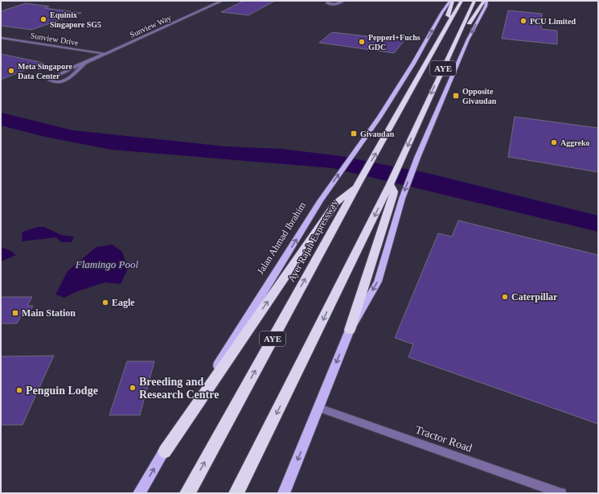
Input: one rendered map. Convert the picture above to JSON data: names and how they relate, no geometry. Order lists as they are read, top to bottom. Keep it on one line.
{"streets":{"highway":["AYE","Ayer Rajah Expressway"],"main road":["Jalan Ahmad Ibrahim"],"street":["Sunview Way","Sunview Drive","Tractor Road"]},"crossings":[["Sunview Way","Sunview Drive"]],"water":["Flamingo Pool"],"places":{"other":["Equinix Singapore SG5","PCU Limited","Pepperl+Fuchs GDC","Meta Singapore Data Center","Aggreko","Caterpillar","Eagle","Breeding and Research Centre","Penguin Lodge"],"transit":["Opposite Givaudan","Givaudan","Main Station"]}}
